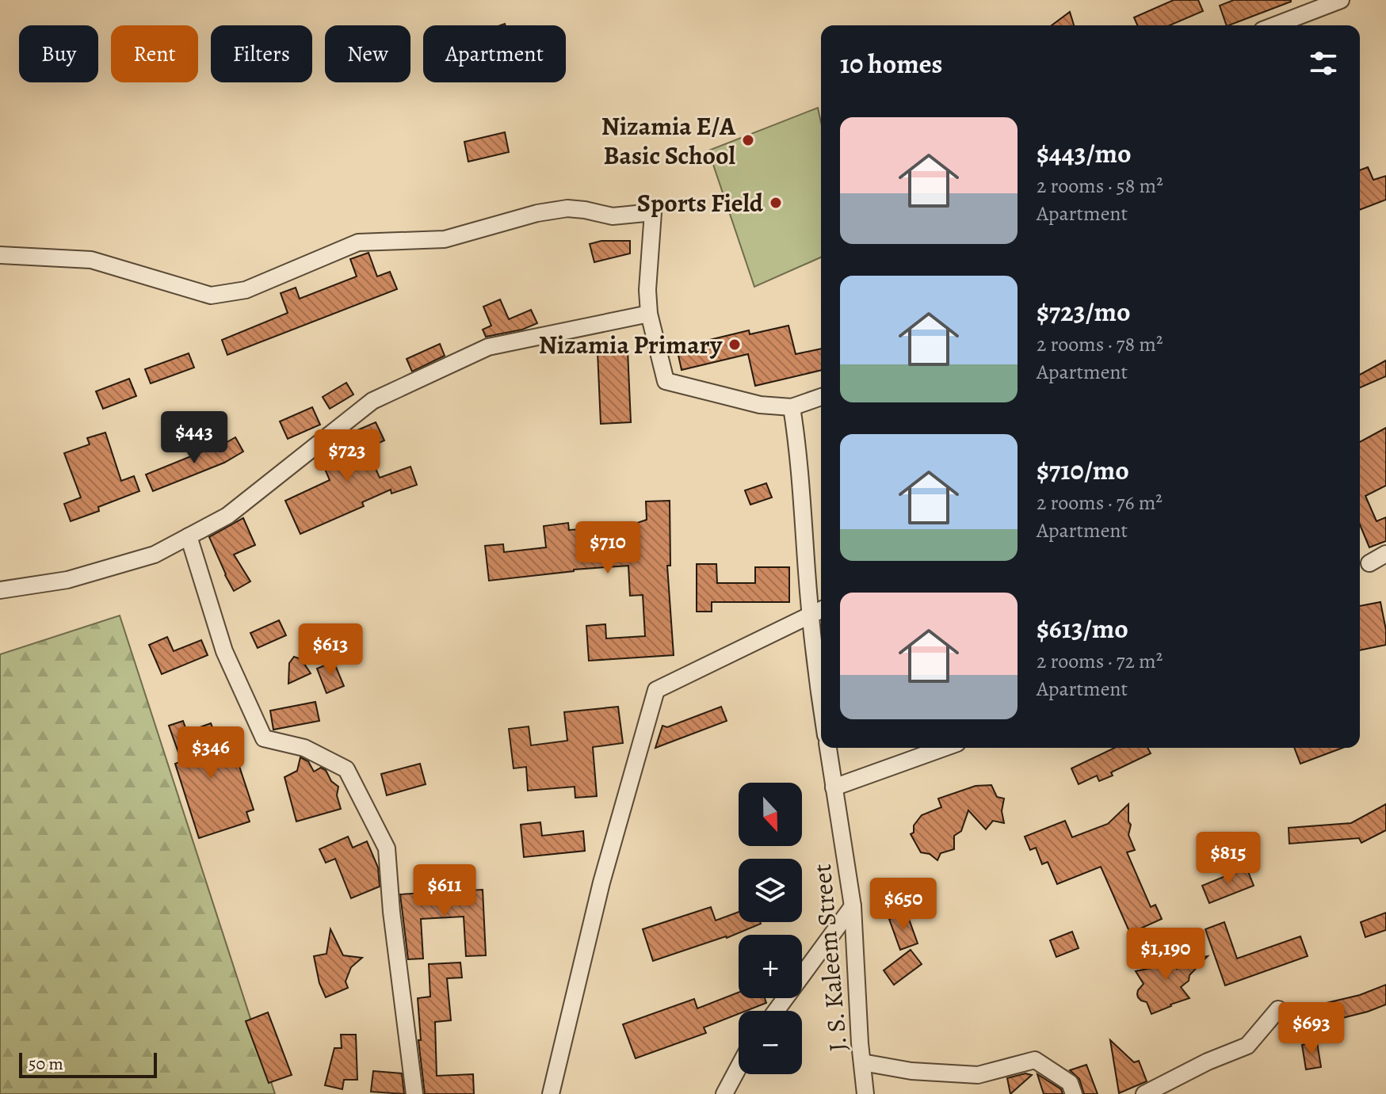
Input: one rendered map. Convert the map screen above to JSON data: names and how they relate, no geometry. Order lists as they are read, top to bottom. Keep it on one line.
{"streets":{"street":["J. S. Kaleem Street"]},"places":["Nizamia E/A Basic School","Sports Field","Nizamia Primary"],"scale_bar":"50 m","north":"bottom","page":{"chip":["Buy","Rent","Filters","New","Apartment"],"heading":"10 homes","list":[{"name":"$443/mo","note":"2 rooms · 58 m² · Apartment"},{"name":"$723/mo","note":"2 rooms · 78 m² · Apartment"},{"name":"$710/mo","note":"2 rooms · 76 m² · Apartment"},{"name":"$613/mo","note":"2 rooms · 72 m² · Apartment"}],"price":["$443","$723","$710","$613","$346","$815","$611","$650","$1,190","$693"],"map_buttons":["+","−"],"scale":"50 m"}}
